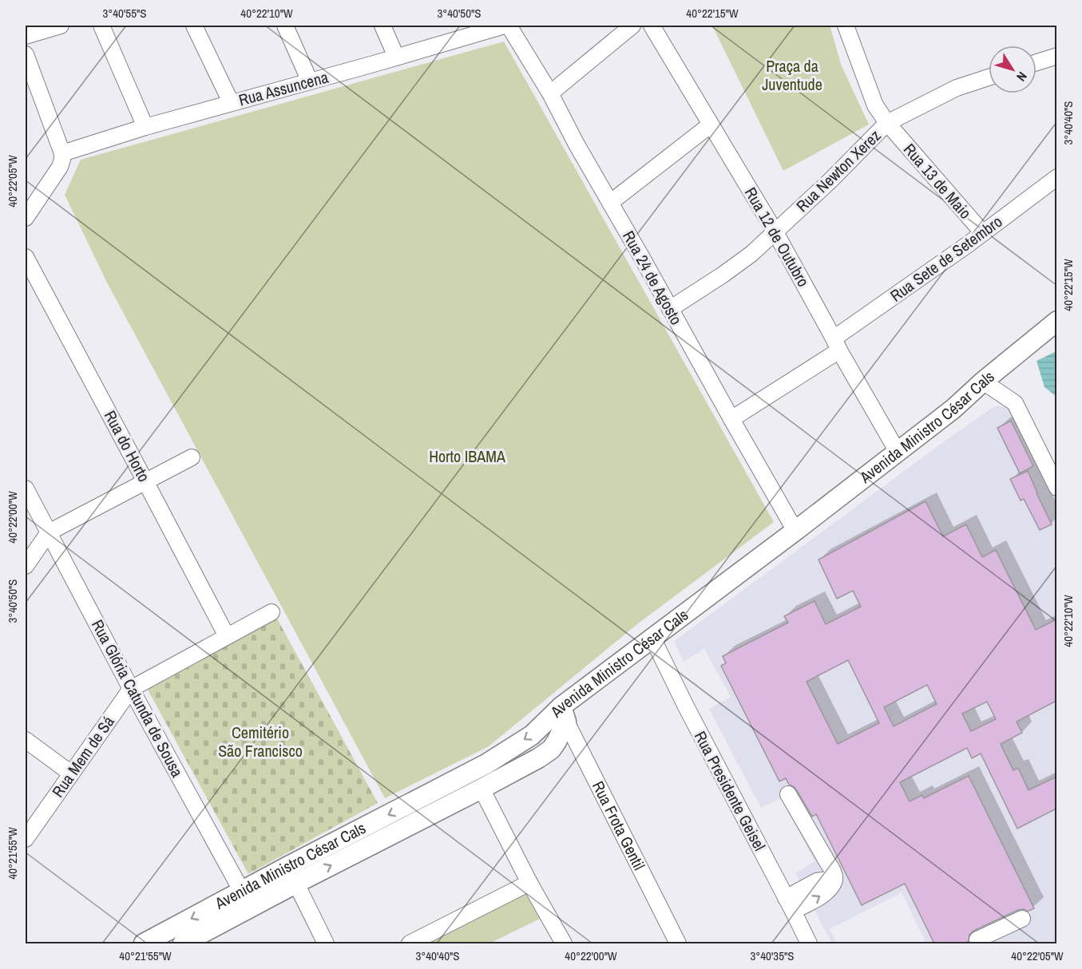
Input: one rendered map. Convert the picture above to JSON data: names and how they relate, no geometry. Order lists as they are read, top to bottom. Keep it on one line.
{"streets":{"main road":["Avenida Ministro César Cals"],"street":["Rua Assuncena","Rua Newton Xerez","Rua 13 de Maio","Rua 12 de Outubro","Rua Sete de Setembro","Rua 24 de Agosto","Rua do Horto","Rua Glória Catunda de Sousa","Rua Mem de Sá","Rua Presidente Geisel","Rua Frota Gentil"]},"crossings":[["Rua Newton Xerez","Rua 13 de Maio"],["Rua Newton Xerez","Rua 12 de Outubro"],["Rua Newton Xerez","Rua 24 de Agosto"],["Rua 13 de Maio","Rua Sete de Setembro"],["Rua 12 de Outubro","Rua Sete de Setembro"],["Rua 12 de Outubro","Avenida Ministro César Cals"],["Rua Sete de Setembro","Rua 24 de Agosto"],["Rua 24 de Agosto","Avenida Ministro César Cals"],["Avenida Ministro César Cals","Rua Glória Catunda de Sousa"],["Avenida Ministro César Cals","Rua Presidente Geisel"],["Avenida Ministro César Cals","Rua Frota Gentil"],["Rua do Horto","Rua Mem de Sá"],["Rua Glória Catunda de Sousa","Rua Mem de Sá"]],"parks":["Praça da Juventude","Horto IBAMA","Cemitério São Francisco"],"north":"bottom right","coordinates":["3°40'55\"S","40°22'10\"W","3°40'50\"S","40°22'15\"W","3°40'40\"S","40°22'05\"W","40°22'00\"W","40°21'55\"W","3°40'35\"S"]}
